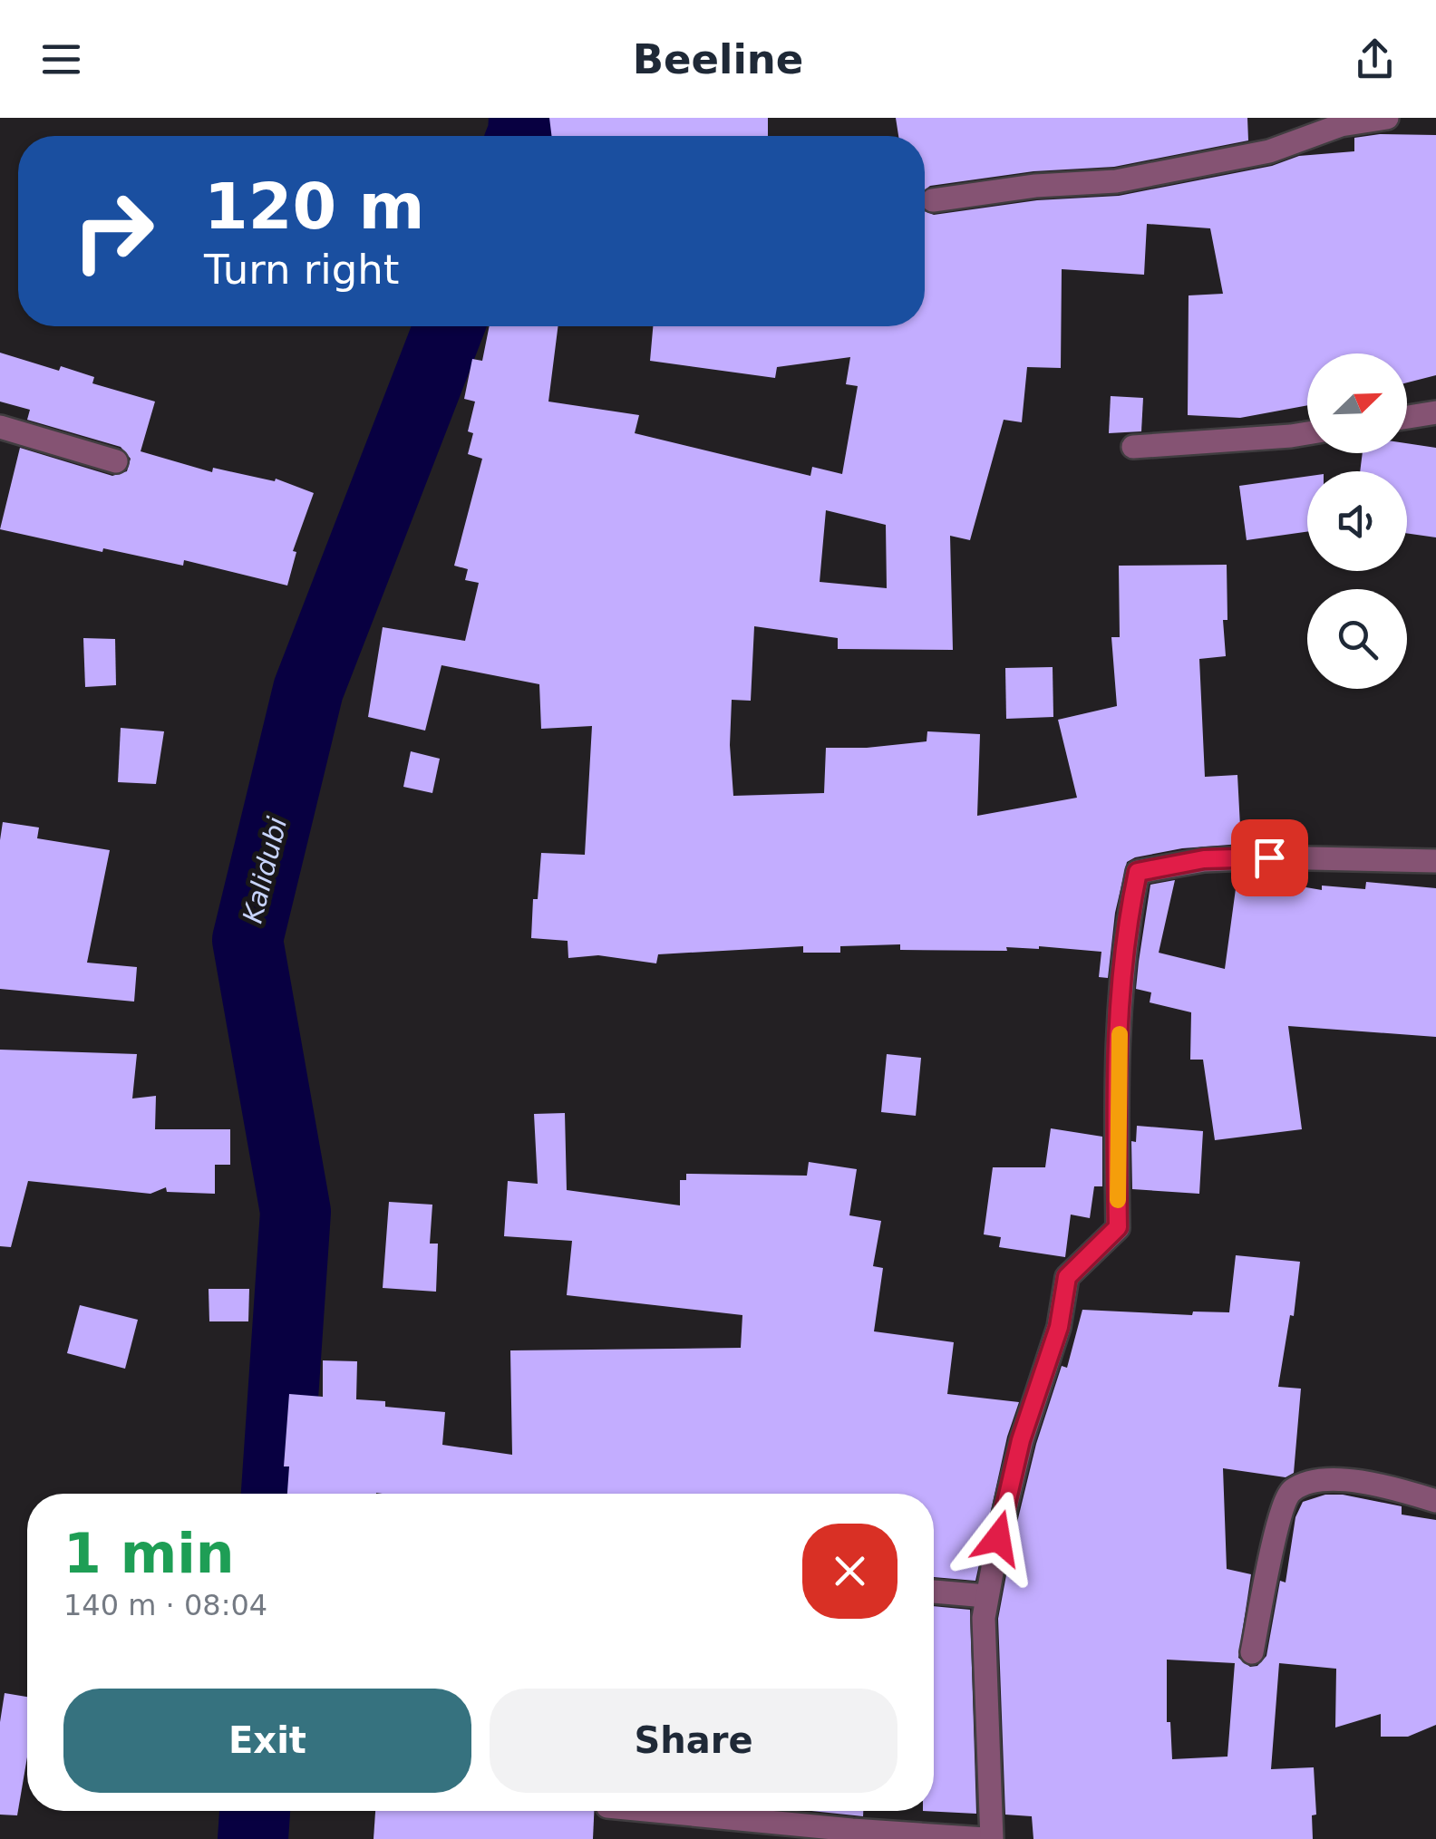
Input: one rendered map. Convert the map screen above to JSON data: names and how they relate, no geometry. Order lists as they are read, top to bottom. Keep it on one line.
{"water":["Kalidubi"],"north":"top right","page":{"header":"Beeline","turn":["120 m","Turn right"],"heading":["1 min","140 m · 08:04"],"buttons":["Exit","Share"]}}
